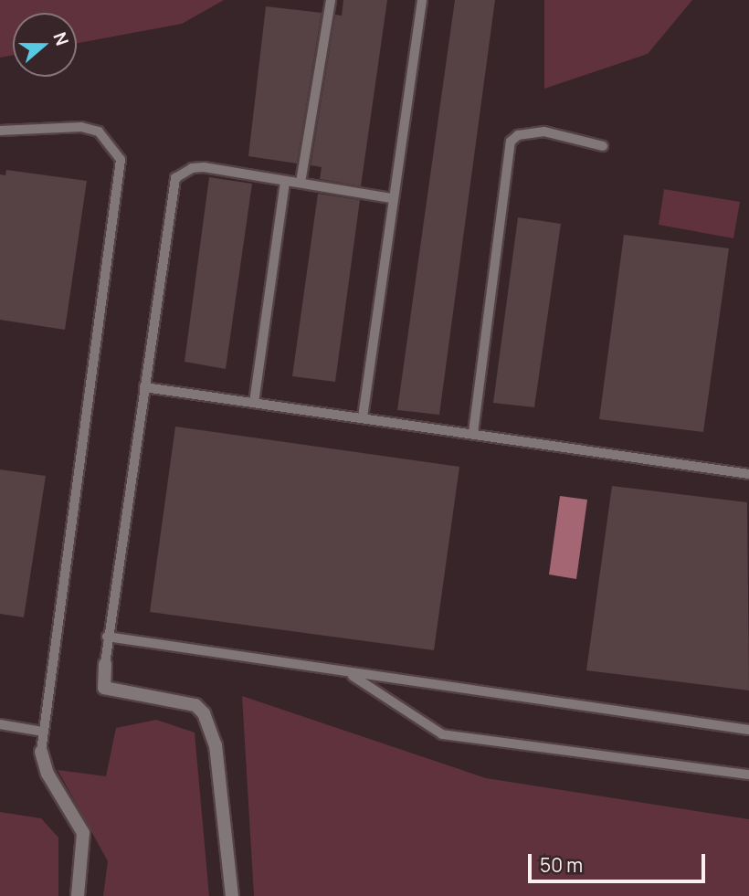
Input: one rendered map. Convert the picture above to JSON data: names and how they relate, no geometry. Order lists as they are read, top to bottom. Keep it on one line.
{"scale_bar":"50 m","north":"right"}
